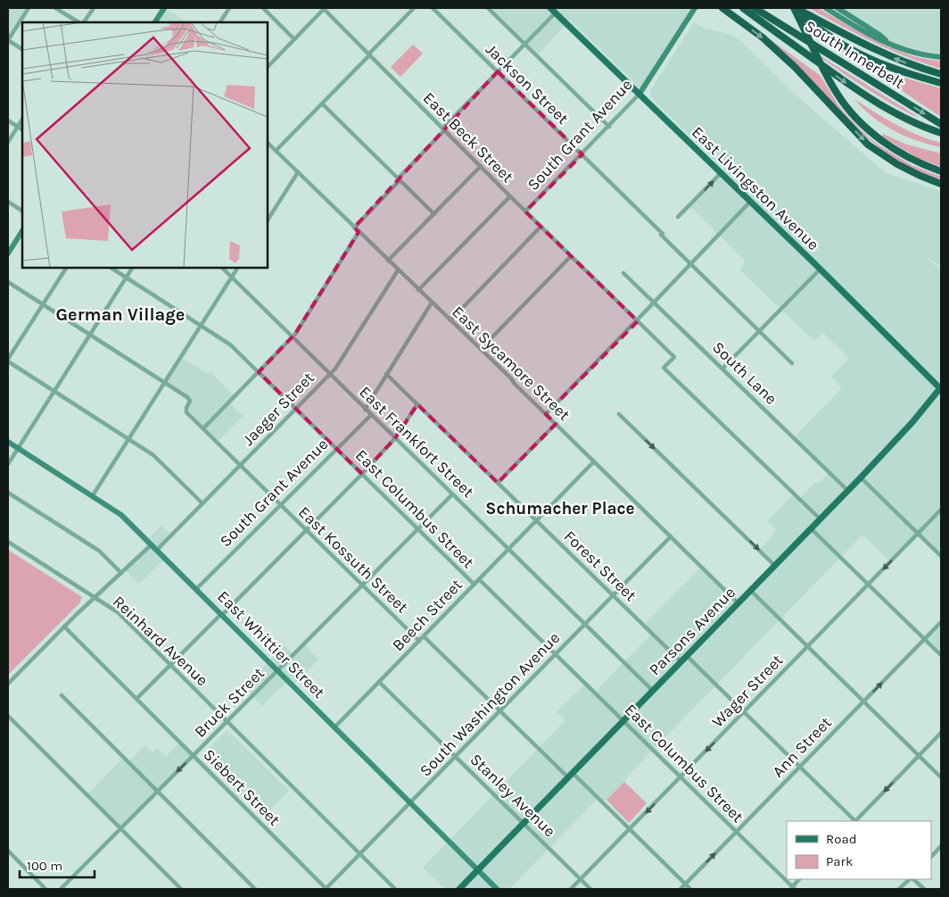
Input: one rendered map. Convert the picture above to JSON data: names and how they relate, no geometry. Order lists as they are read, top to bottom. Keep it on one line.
{"streets":{"highway":["South Innerbelt"],"main road":["East Livingston Avenue","Parsons Avenue"],"street":["Jackson Street","South Grant Avenue","East Beck Street","East Sycamore Street","South Lane","Jaeger Street","East Frankfort Street","East Columbus Street","East Kossuth Street","Forest Street","Beech Street","Reinhard Avenue","East Whittier Street","Wager Street","Bruck Street","South Washington Avenue","Ann Street","Siebert Street","Stanley Avenue"]},"crossings":[["Jackson Street","South Grant Avenue"],["South Grant Avenue","East Beck Street"],["South Grant Avenue","East Livingston Avenue"],["South Grant Avenue","East Sycamore Street"],["South Grant Avenue","East Frankfort Street"],["South Grant Avenue","East Columbus Street"],["South Grant Avenue","East Kossuth Street"],["South Grant Avenue","East Whittier Street"],["East Beck Street","Parsons Avenue"],["East Livingston Avenue","Parsons Avenue"],["East Sycamore Street","Jaeger Street"],["East Sycamore Street","Beech Street"],["East Sycamore Street","Parsons Avenue"],["East Sycamore Street","South Washington Avenue"],["South Lane","Parsons Avenue"],["Jaeger Street","East Frankfort Street"],["Jaeger Street","East Columbus Street"],["Jaeger Street","East Kossuth Street"],["Jaeger Street","East Whittier Street"],["East Frankfort Street","Beech Street"],["East Frankfort Street","Parsons Avenue"],["East Frankfort Street","Bruck Street"],["East Frankfort Street","South Washington Avenue"],["East Columbus Street","Beech Street"],["East Columbus Street","Parsons Avenue"],["East Columbus Street","Wager Street"],["East Columbus Street","Bruck Street"],["East Columbus Street","South Washington Avenue"],["East Columbus Street","Ann Street"],["East Kossuth Street","Beech Street"],["East Kossuth Street","Bruck Street"],["Forest Street","Beech Street"],["Forest Street","Parsons Avenue"],["Forest Street","South Washington Avenue"],["Beech Street","East Whittier Street"],["Beech Street","Stanley Avenue"],["Parsons Avenue","East Whittier Street"],["Parsons Avenue","Stanley Avenue"],["Reinhard Avenue","Bruck Street"],["Reinhard Avenue","South Washington Avenue"],["East Whittier Street","Bruck Street"],["East Whittier Street","South Washington Avenue"],["Wager Street","Stanley Avenue"],["Bruck Street","Siebert Street"],["South Washington Avenue","Siebert Street"],["South Washington Avenue","Stanley Avenue"]],"one_way":["Wager Street","Ann Street"],"districts":["German Village","Schumacher Place"],"legend":["Road","Park"],"scale_bar":"100 m"}
